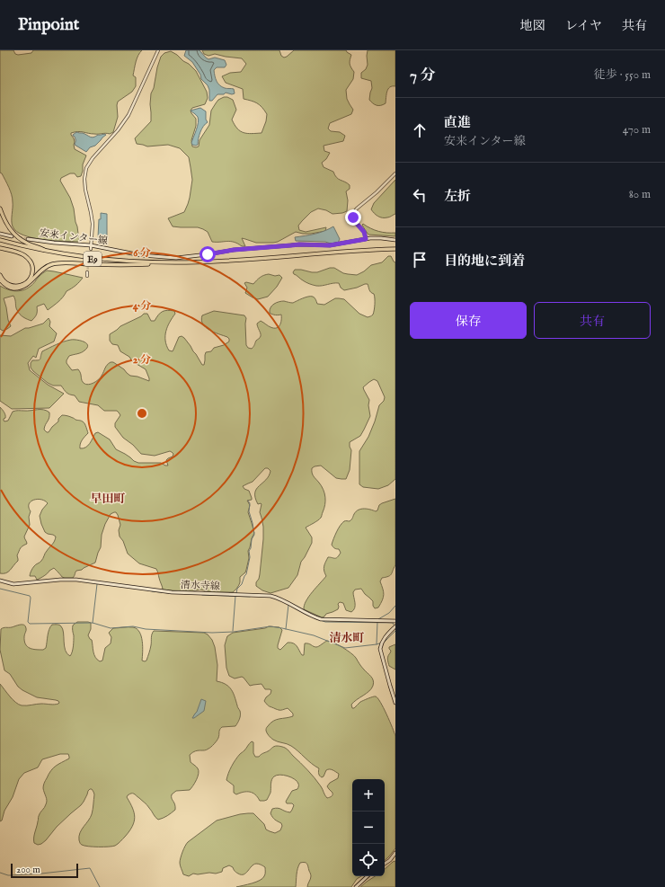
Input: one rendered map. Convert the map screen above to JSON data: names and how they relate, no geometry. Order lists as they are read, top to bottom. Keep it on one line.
{"streets":{"highway":["E9"],"main road":["安来インター線","清水寺線"]},"districts":["早田町","清水町"],"scale_bar":"200 m","page":{"header":"Pinpoint","nav":["地図","レイヤ","共有"],"heading":["7 分","徒歩 · 550 m"],"list":[["直進","安来インター線","470 m"],["左折","80 m"],"目的地に到着"],"buttons":["保存","共有"],"map_buttons":["+","−"],"scale":"200 m"},"rings":["6 分","4 分","2 分"]}
